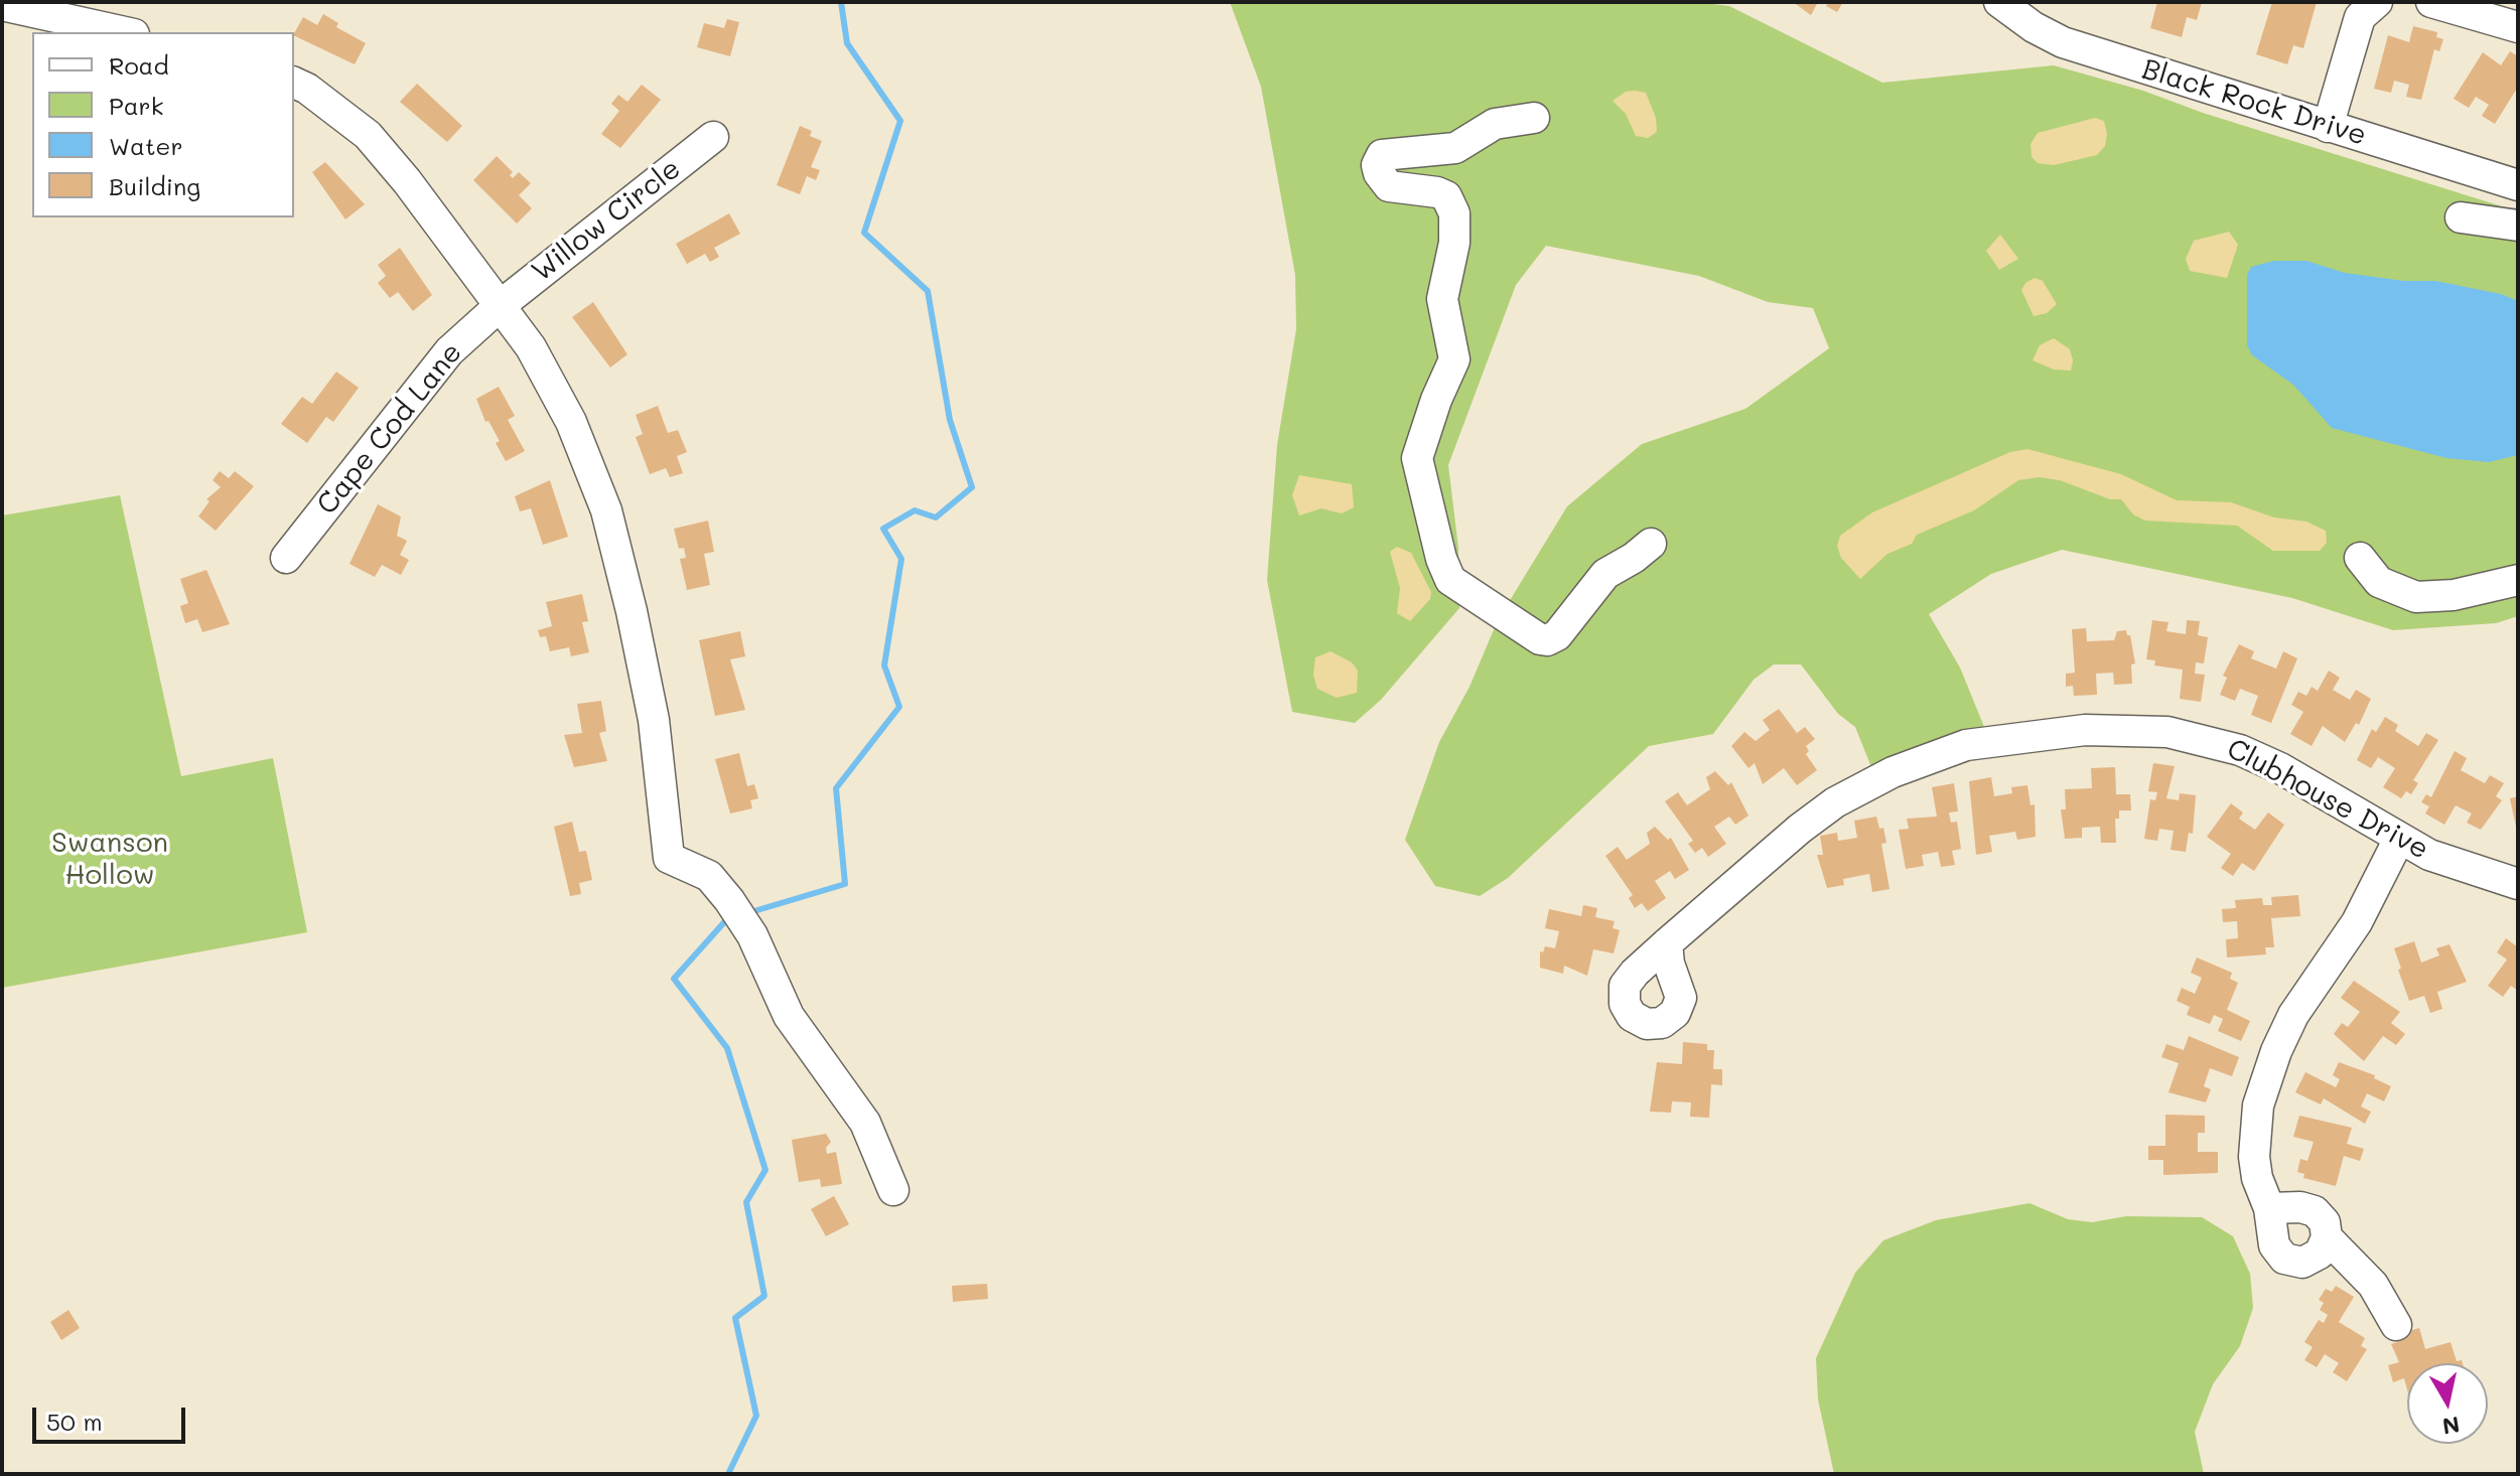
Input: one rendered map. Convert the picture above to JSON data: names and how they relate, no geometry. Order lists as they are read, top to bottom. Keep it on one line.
{"streets":{"street":["Black Rock Drive","Willow Circle","Cape Cod Lane","Clubhouse Drive"]},"crossings":[["Willow Circle","Cape Cod Lane"]],"parks":["Swanson Hollow"],"legend":["Road","Park","Water","Building"],"scale_bar":"50 m","north":"bottom"}
